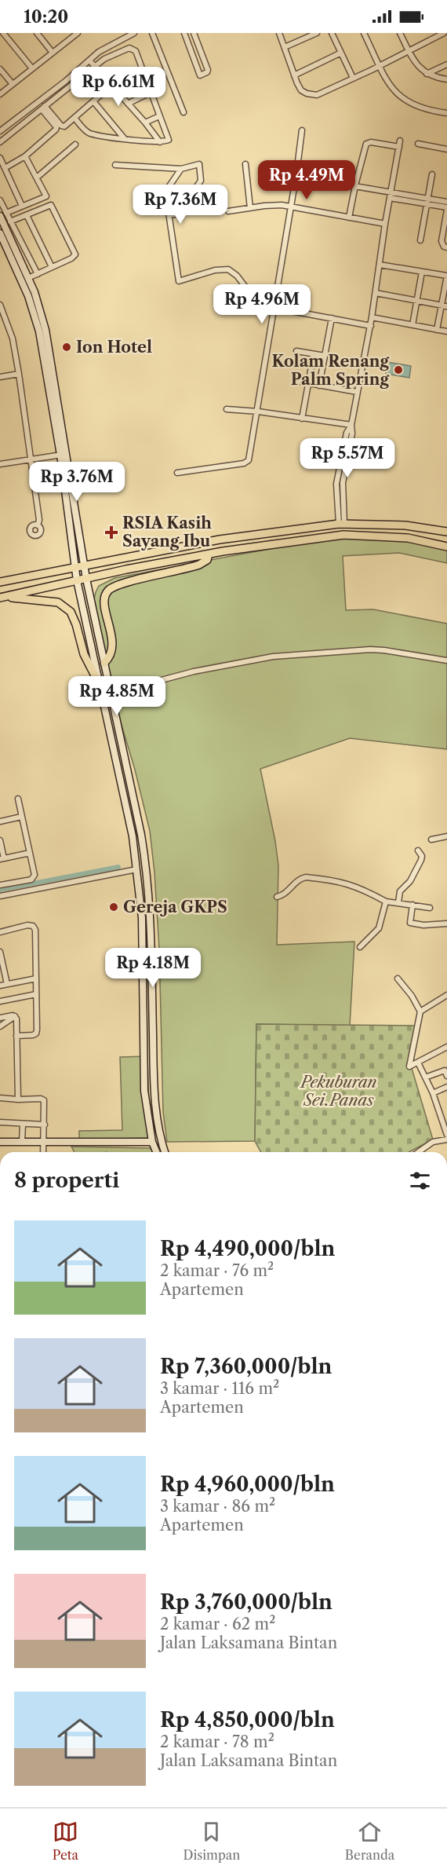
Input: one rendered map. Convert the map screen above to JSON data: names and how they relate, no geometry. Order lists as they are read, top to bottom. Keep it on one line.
{"parks":["Pekuburan Sei.Panas"],"places":{"other":["Ion Hotel","Kolam Renang Palm Spring","Gereja GKPS"],"health":["RSIA Kasih Sayang Ibu"]},"page":{"status":"10:20","price":["Rp 6.61M","Rp 4.49M","Rp 7.36M","Rp 4.96M","Rp 5.57M","Rp 3.76M","Rp 4.85M","Rp 4.18M"],"heading":"8 properti","list":[{"name":"Rp 4,490,000/bln","note":"2 kamar · 76 m² · Apartemen"},{"name":"Rp 7,360,000/bln","note":"3 kamar · 116 m² · Apartemen"},{"name":"Rp 4,960,000/bln","note":"3 kamar · 86 m² · Apartemen"},{"name":"Rp 3,760,000/bln","note":"2 kamar · 62 m² · Jalan Laksamana Bintan"},{"name":"Rp 4,850,000/bln","note":"2 kamar · 78 m² · Jalan Laksamana Bintan"}],"tabs":["Peta","Disimpan","Beranda"]}}
